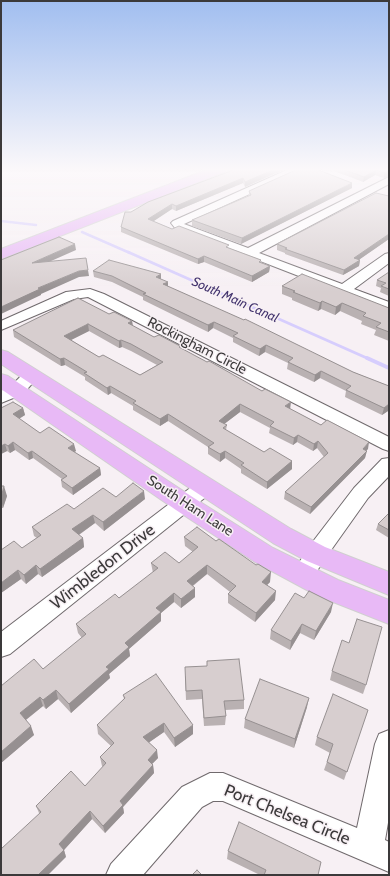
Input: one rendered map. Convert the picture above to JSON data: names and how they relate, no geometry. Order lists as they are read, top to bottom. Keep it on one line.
{"streets":{"main road":["South Ham Lane"],"street":["Rockingham Circle","Wimbledon Drive","Port Chelsea Circle"]},"crossings":[["South Ham Lane","Wimbledon Drive"]],"water":["South Main Canal"]}
